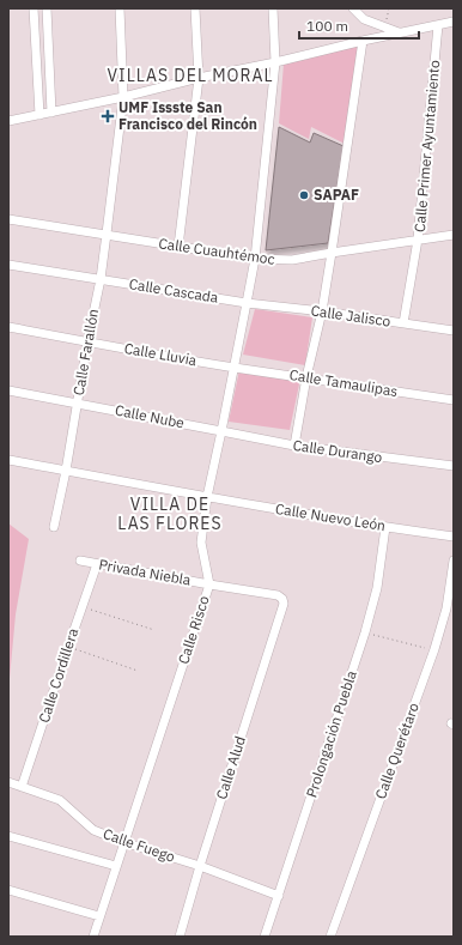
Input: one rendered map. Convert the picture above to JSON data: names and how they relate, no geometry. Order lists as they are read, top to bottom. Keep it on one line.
{"streets":{"street":["Calle Primer Ayuntamiento","Calle Cuauhtémoc","Calle Cascada","Calle Jalisco","Calle Farallón","Calle Lluvia","Calle Tamaulipas","Calle Nube","Calle Durango","Calle Nuevo León","Privada Niebla","Calle Risco","Calle Cordillera","Prolongación Puebla","Calle Querétaro","Calle Alud","Calle Fuego"]},"crossings":[["Calle Primer Ayuntamiento","Calle Cuauhtémoc"],["Calle Primer Ayuntamiento","Calle Jalisco"],["Calle Cuauhtémoc","Calle Farallón"],["Calle Cuauhtémoc","Calle Risco"],["Calle Cascada","Calle Jalisco"],["Calle Cascada","Calle Farallón"],["Calle Cascada","Calle Risco"],["Calle Jalisco","Calle Risco"],["Calle Farallón","Calle Lluvia"],["Calle Farallón","Calle Nube"],["Calle Farallón","Calle Nuevo León"],["Calle Lluvia","Calle Tamaulipas"],["Calle Lluvia","Calle Risco"],["Calle Tamaulipas","Calle Risco"],["Calle Nube","Calle Durango"],["Calle Nube","Calle Risco"],["Calle Durango","Calle Risco"],["Calle Nuevo León","Calle Risco"],["Calle Nuevo León","Prolongación Puebla"],["Privada Niebla","Calle Risco"],["Privada Niebla","Calle Cordillera"],["Privada Niebla","Calle Alud"],["Calle Risco","Calle Fuego"],["Calle Cordillera","Calle Fuego"],["Prolongación Puebla","Calle Fuego"],["Calle Alud","Calle Fuego"]],"districts":["VILLAS DEL MORAL","VILLA DE LAS FLORES"],"places":{"health":["UMF Issste San Francisco del Rincón"],"other":["SAPAF"]},"scale_bar":"100 m"}
